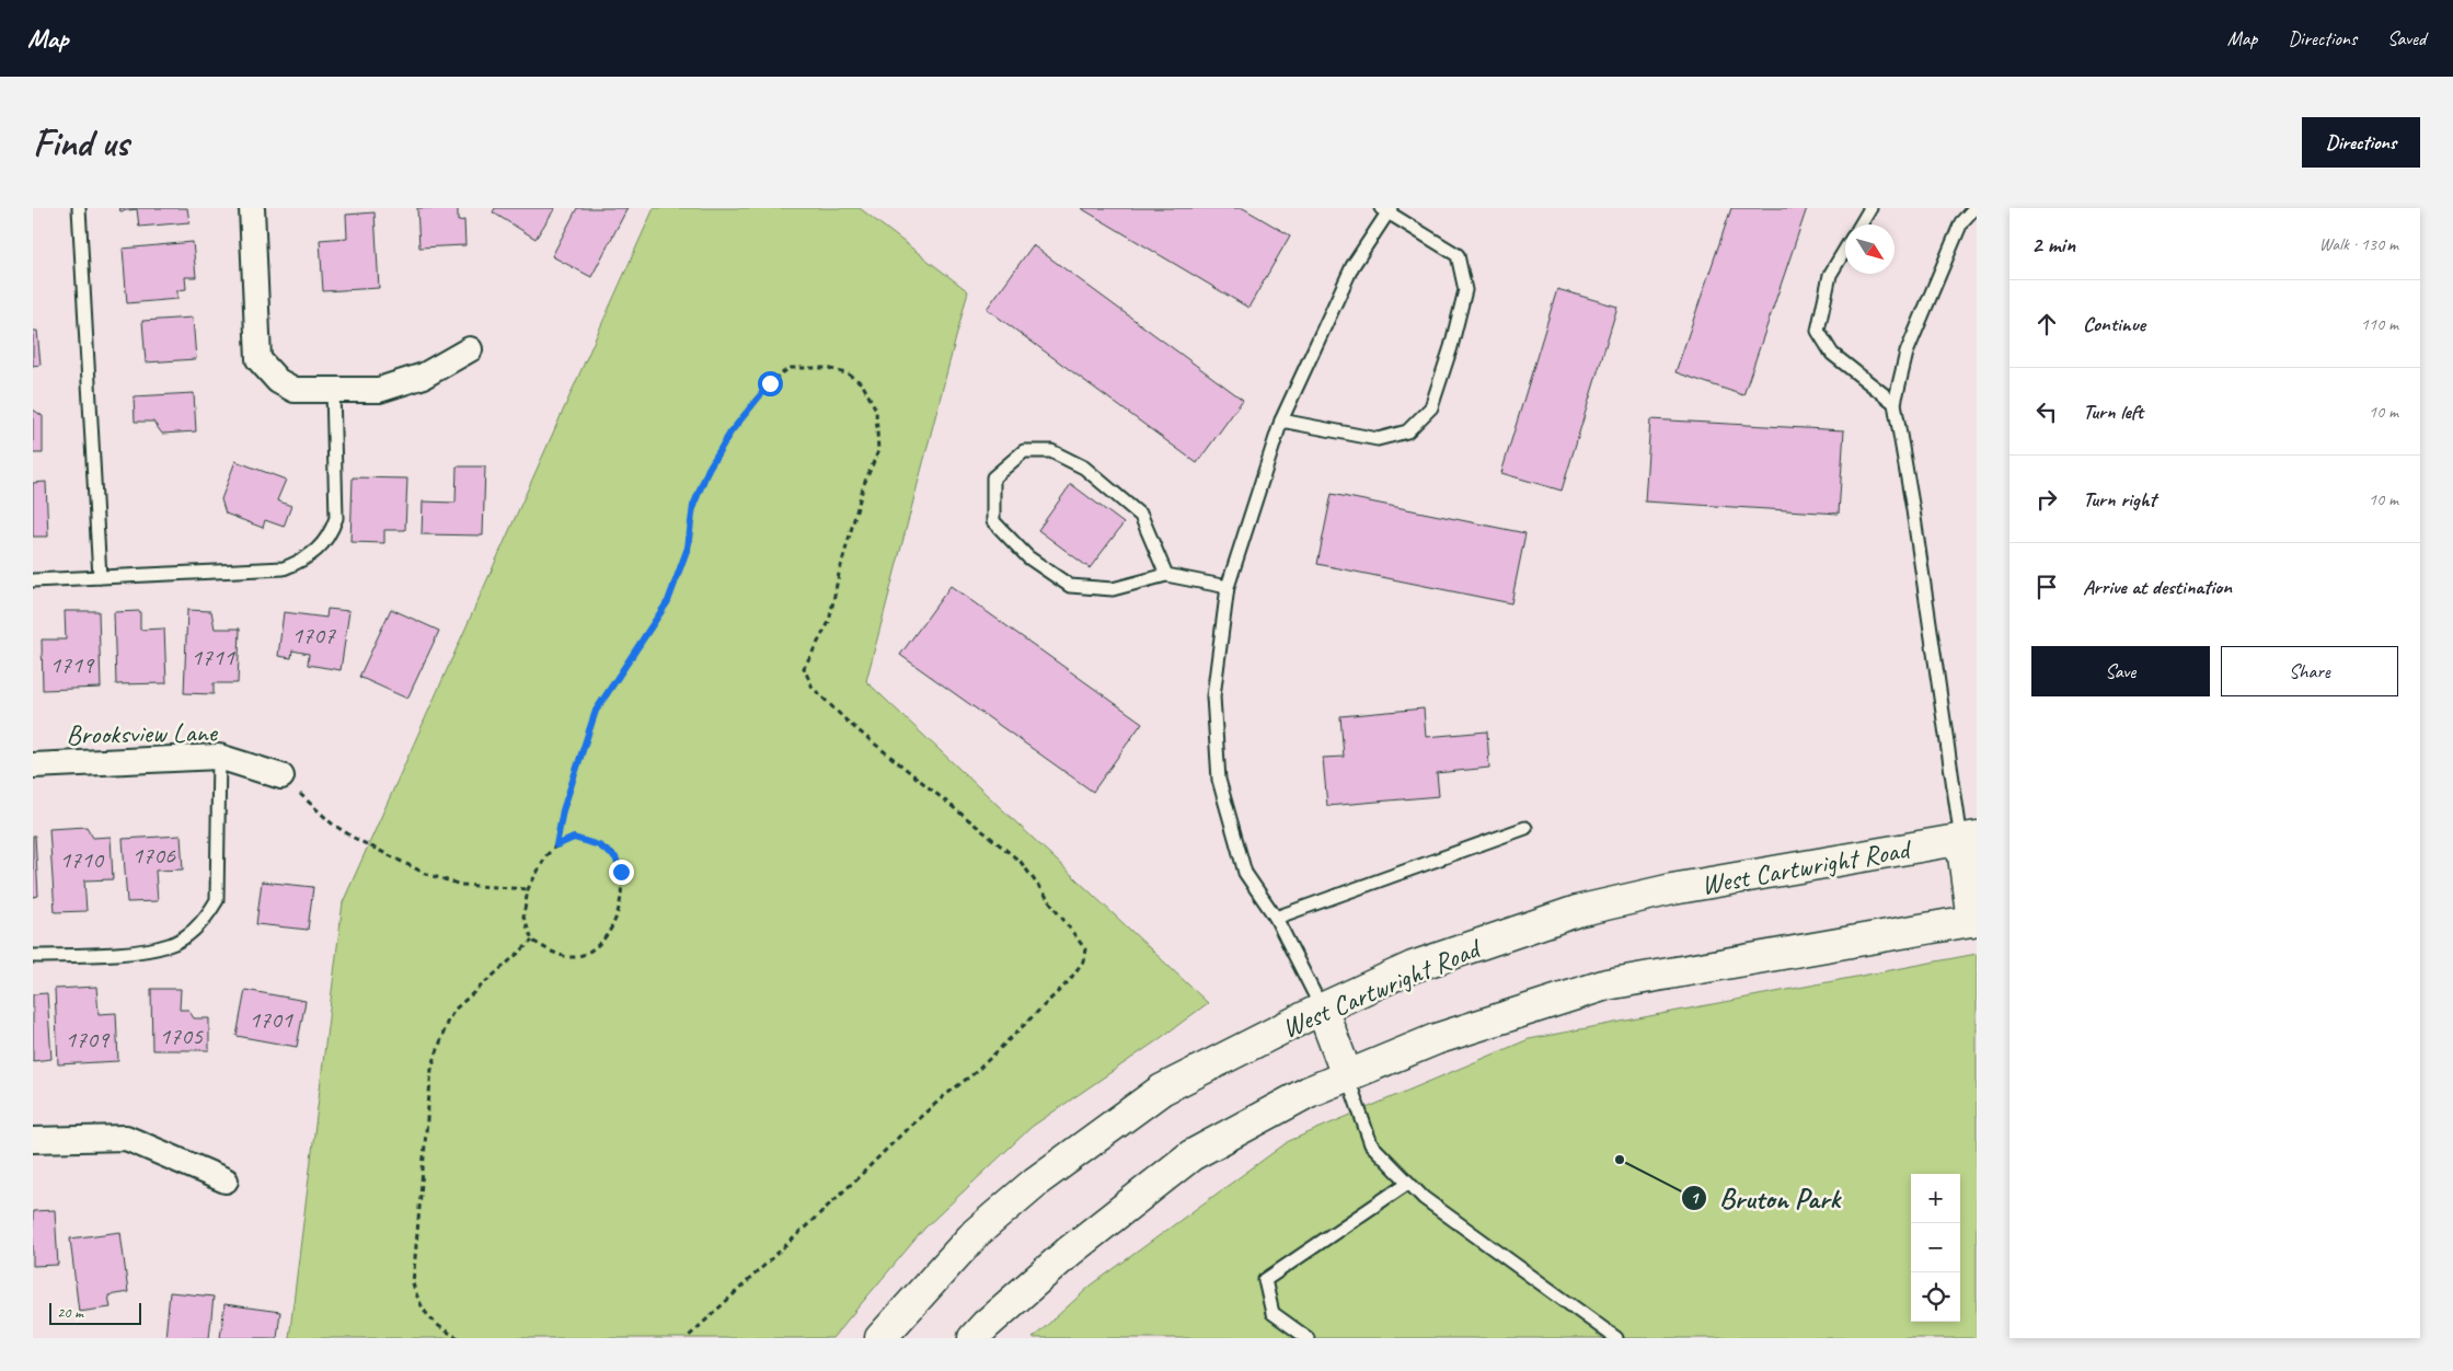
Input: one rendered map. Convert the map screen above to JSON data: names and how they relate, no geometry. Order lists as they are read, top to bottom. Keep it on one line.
{"streets":{"main road":["West Cartwright Road"],"street":["Brooksview Lane"]},"places":["Bruton Park"],"house_numbers":["1707","1711","1719","1706","1710","1701","1705","1709"],"scale_bar":"20 m","north":"bottom right","page":{"header":"Map","nav":["Map","Directions","Saved"],"buttons":["Directions",["Save","Share"]],"title":"Find us","heading":["2 min","Walk · 130 m"],"list":[["Continue","110 m"],["Turn left","10 m"],["Turn right","10 m"],"Arrive at destination"],"map_buttons":["+","−"],"scale":"20 m"}}
